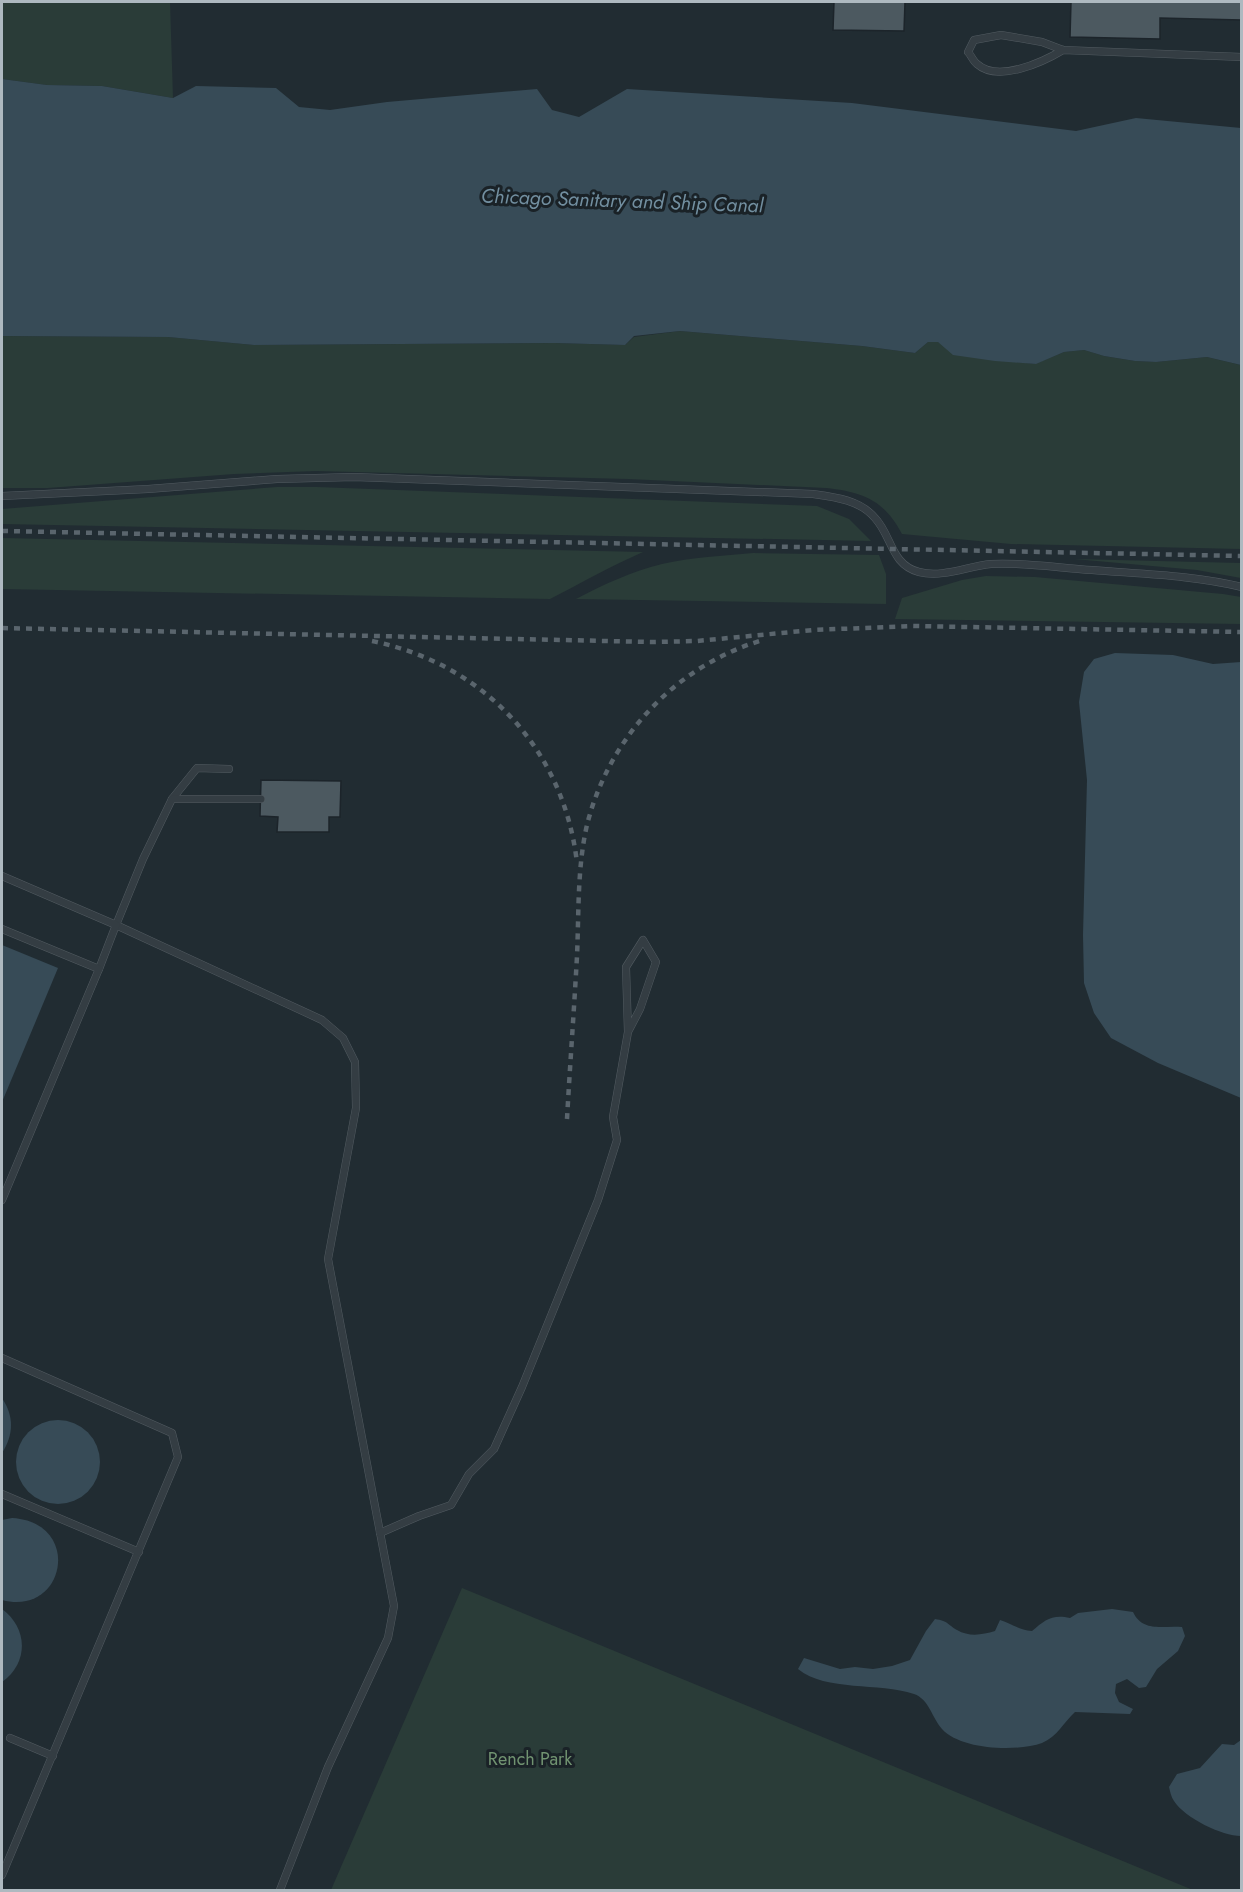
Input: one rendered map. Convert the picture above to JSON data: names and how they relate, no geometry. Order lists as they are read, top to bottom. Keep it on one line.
{"water":["Chicago Sanitary and Ship Canal"],"parks":["Rench Park"]}
